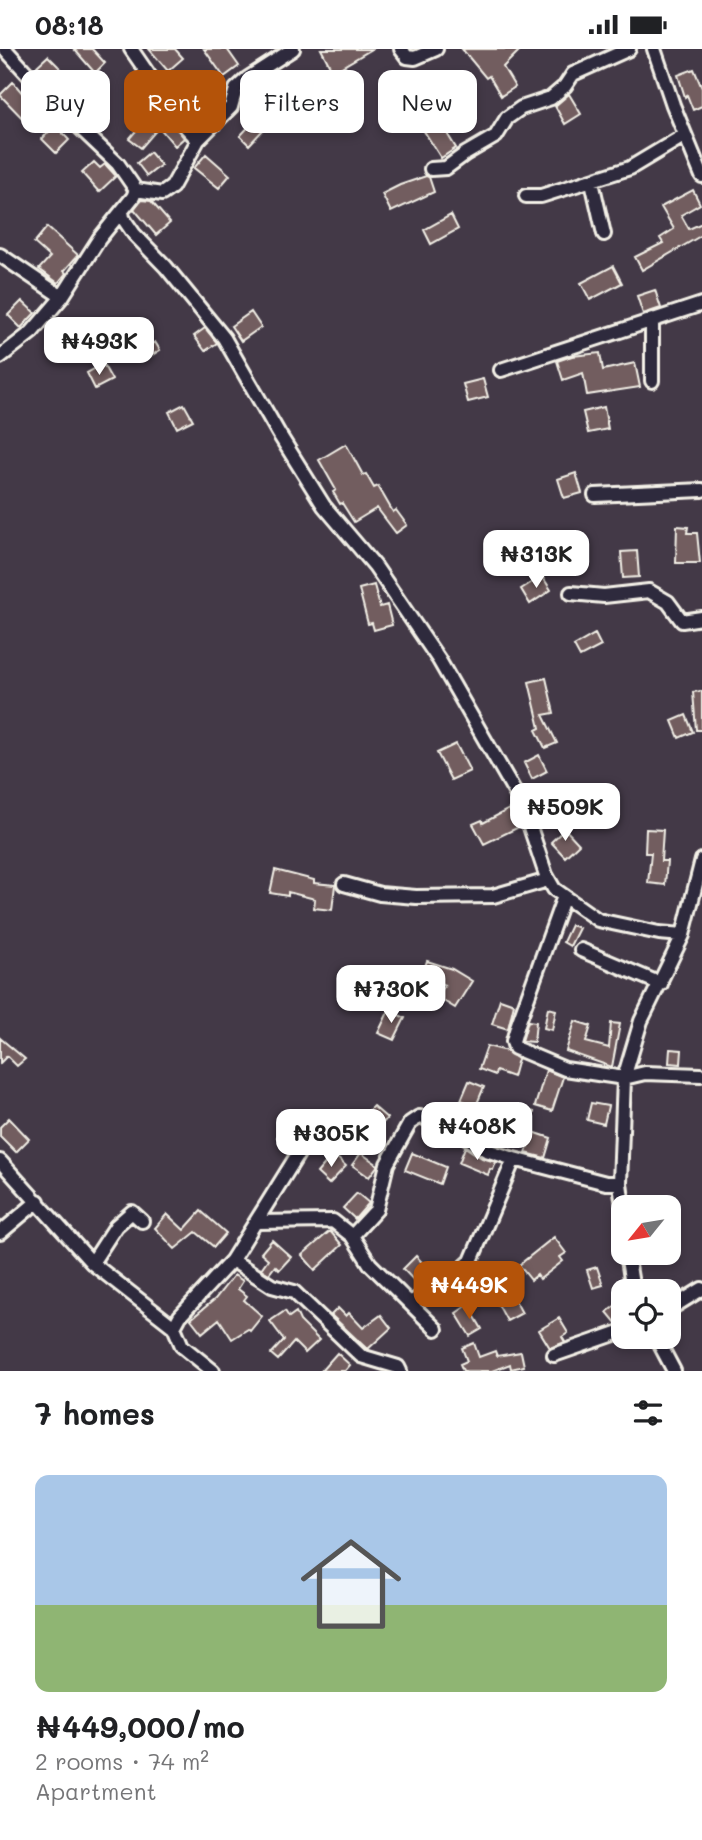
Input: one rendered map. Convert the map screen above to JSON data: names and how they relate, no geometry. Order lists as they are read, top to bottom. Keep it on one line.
{"north":"bottom left","page":{"status":"08:18","chip":["Buy","Rent","Filters","New"],"price":["₦493K","₦313K","₦509K","₦730K","₦408K","₦305K","₦449K"],"heading":"7 homes","list":[{"name":"₦449,000/mo","note":"2 rooms · 74 m² · Apartment"}]}}
